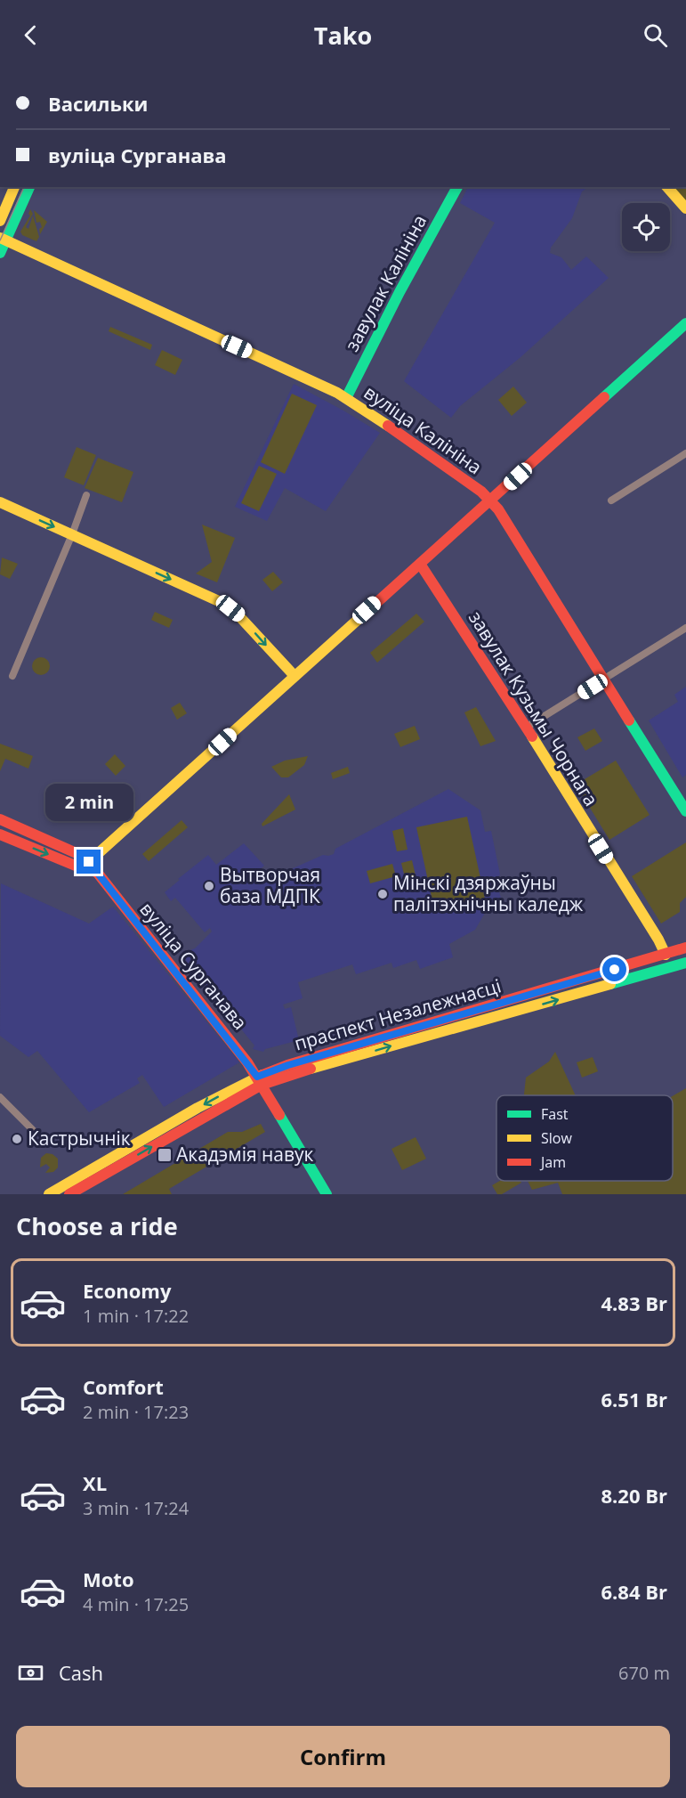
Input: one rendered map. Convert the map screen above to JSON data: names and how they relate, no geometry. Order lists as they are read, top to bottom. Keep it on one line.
{"streets":{"main road":["завулак Калініна","вуліца Калініна","завулак Кузьмы Чорнага","вуліца Сурганава","праспект Незалежнасці"]},"crossings":[["завулак Калініна","вуліца Калініна"],["завулак Кузьмы Чорнага","праспект Незалежнасці"],["вуліца Сурганава","праспект Незалежнасці"]],"places":{"other":["Вытворчая база МДПК","Мінскі дзяржаўны палітэхнічны каледж","Кастрычнік"],"transit":["Акадэмія навук"]},"legend":["Fast","Slow","Jam"],"page":{"header":"Tako","banner":["Васильки","вуліца Сурганава"],"bubble":"2 min","heading":"Choose a ride","list":[{"name":"Economy","note":"1 min · 17:22","value":"4.83 Br"},{"name":"Comfort","note":"2 min · 17:23","value":"6.51 Br"},{"name":"XL","note":"3 min · 17:24","value":"8.20 Br"},{"name":"Moto","note":"4 min · 17:25","value":"6.84 Br"}],"pay":["Cash","670 m"],"buttons":"Confirm"}}
